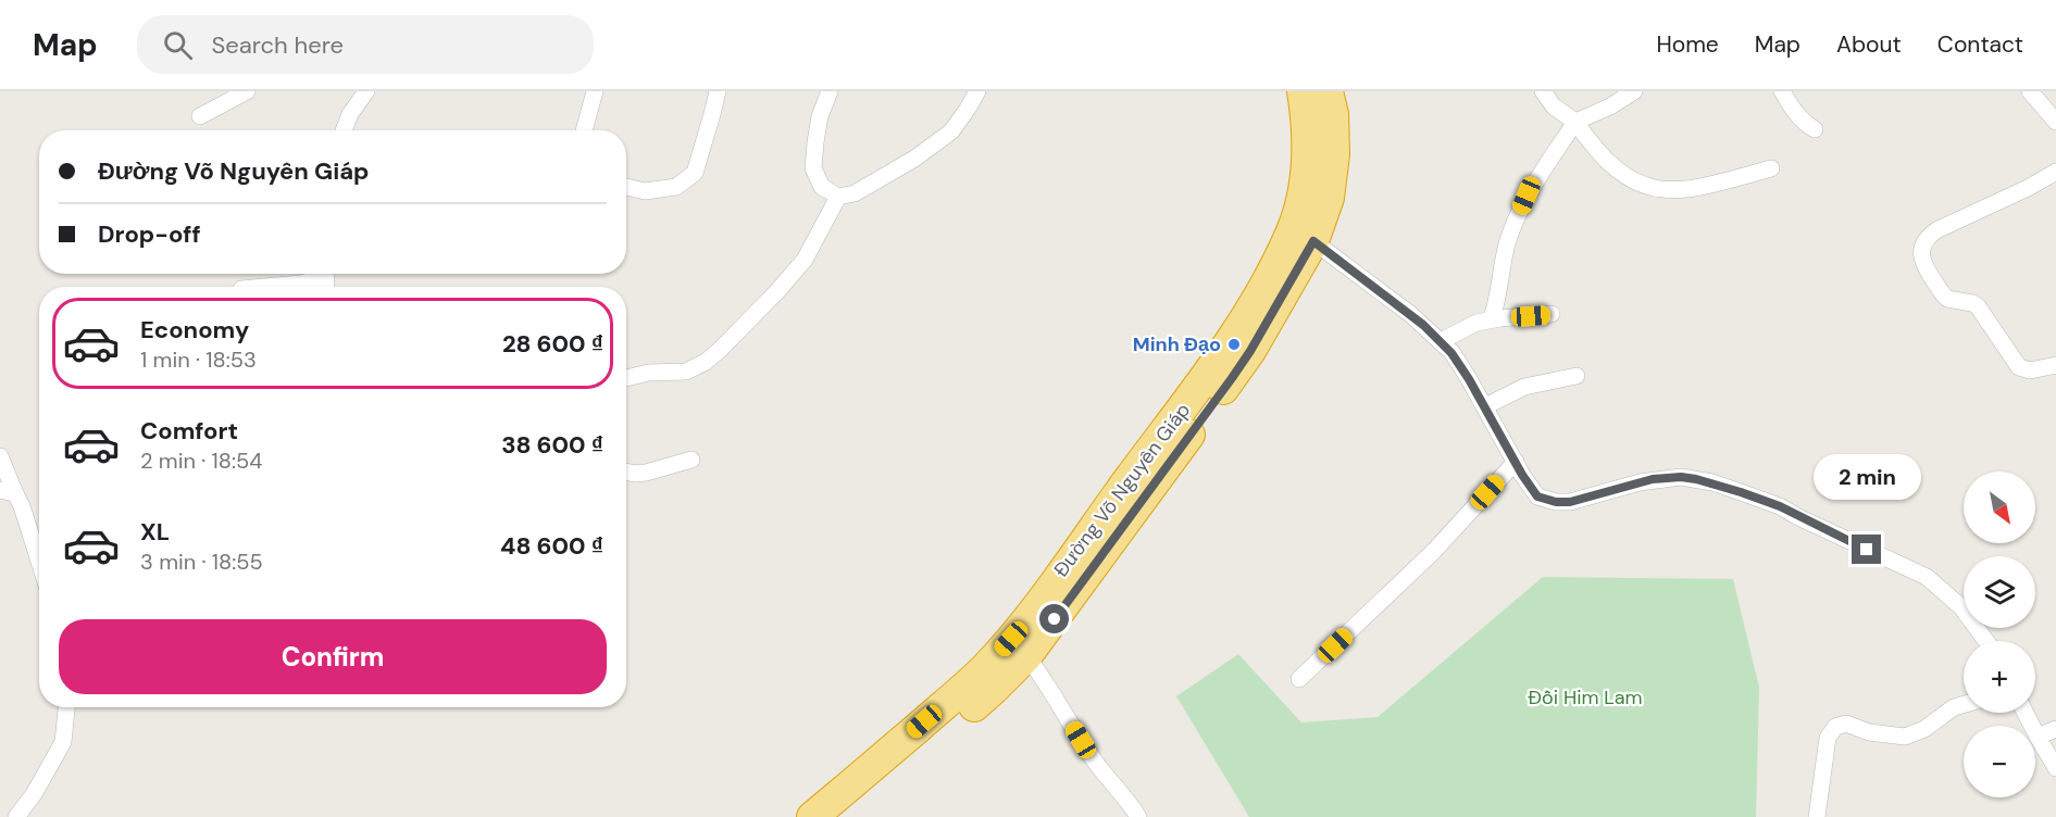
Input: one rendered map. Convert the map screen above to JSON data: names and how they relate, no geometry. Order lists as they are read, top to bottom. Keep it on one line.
{"streets":{"highway":["Đường Võ Nguyên Giáp"]},"parks":["Đồi Him Lam"],"places":["Minh Đạo"],"north":"bottom right","page":{"header":"Map","search":"Search here","nav":["Home","Map","About","Contact"],"banner":["Đường Võ Nguyên Giáp","Drop-off"],"list":[{"name":"Economy","note":"1 min · 18:53","value":"28 600 ₫"},{"name":"Comfort","note":"2 min · 18:54","value":"38 600 ₫"},{"name":"XL","note":"3 min · 18:55","value":"48 600 ₫"}],"bubble":"2 min","map_buttons":["+","−"],"buttons":"Confirm"}}
